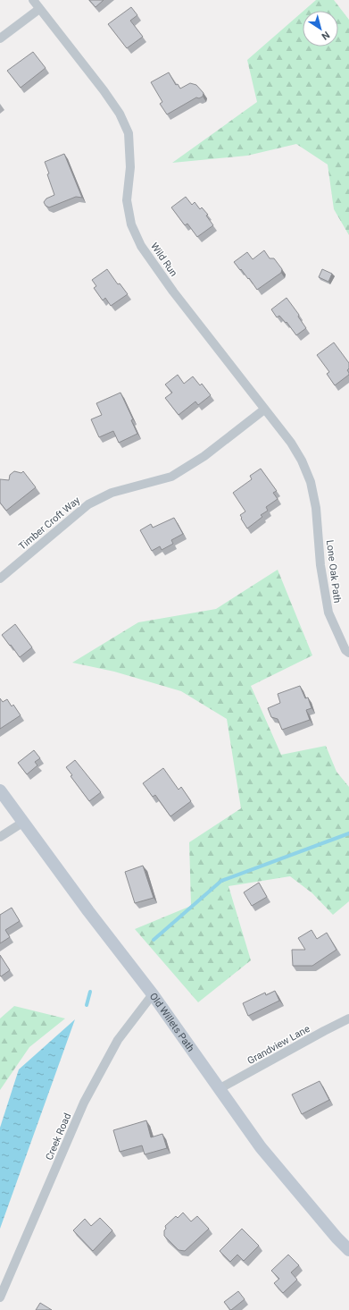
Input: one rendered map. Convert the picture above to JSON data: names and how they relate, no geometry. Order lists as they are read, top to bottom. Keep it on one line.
{"streets":{"main road":["Old Willets Path"],"street":["Wild Run","Timber Croft Way","Lone Oak Path","Grandview Lane","Creek Road"]},"crossings":[["Wild Run","Timber Croft Way"],["Wild Run","Lone Oak Path"],["Old Willets Path","Grandview Lane"],["Old Willets Path","Creek Road"]],"north":"bottom right"}
